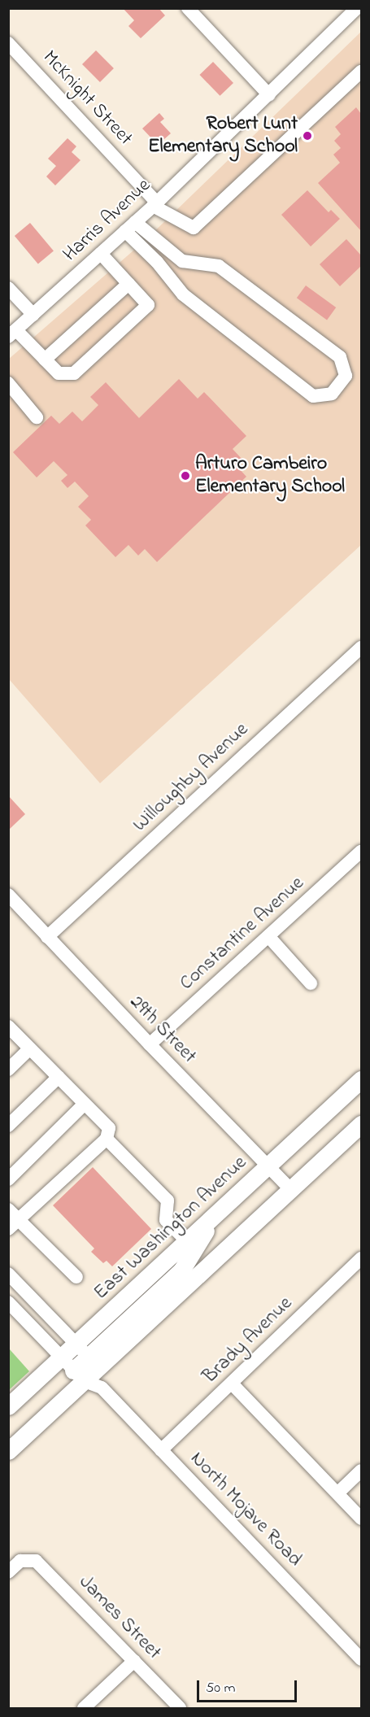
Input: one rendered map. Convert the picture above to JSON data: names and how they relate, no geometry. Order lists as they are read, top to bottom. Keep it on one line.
{"streets":{"main road":["East Washington Avenue"],"street":["McKnight Street","Harris Avenue","Willoughby Avenue","Constantine Avenue","29th Street","Brady Avenue","North Mojave Road","James Street"]},"crossings":[["McKnight Street","Harris Avenue"],["Willoughby Avenue","29th Street"],["Constantine Avenue","29th Street"],["29th Street","East Washington Avenue"],["East Washington Avenue","North Mojave Road"],["Brady Avenue","North Mojave Road"]],"places":["Robert Lunt Elementary School","Arturo Cambeiro Elementary School"],"scale_bar":"50 m"}
